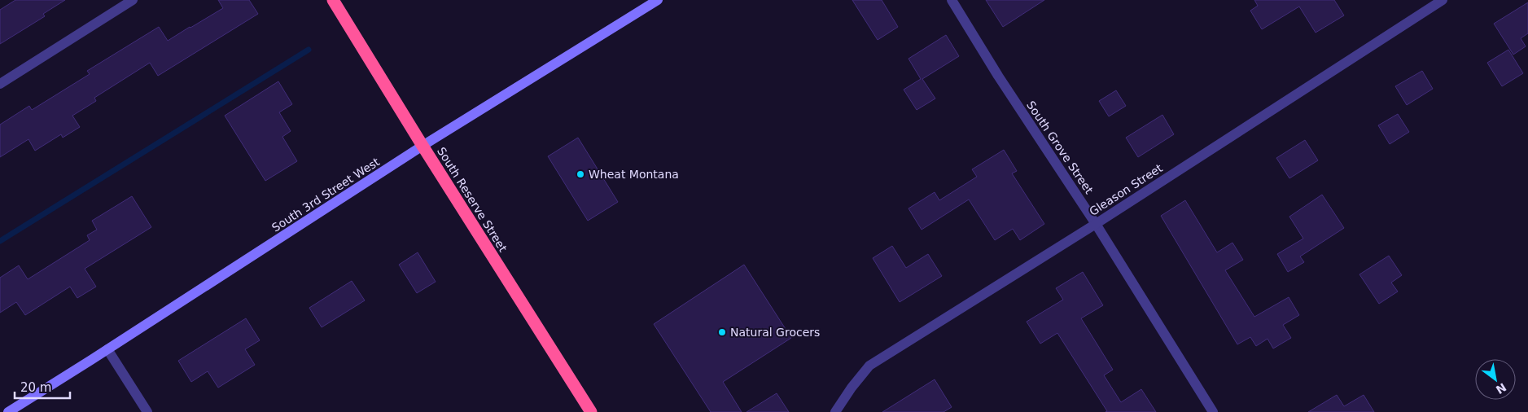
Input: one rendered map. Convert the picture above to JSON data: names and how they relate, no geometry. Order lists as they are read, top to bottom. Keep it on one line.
{"streets":{"highway":["South Reserve Street"],"main road":["South 3rd Street West"],"street":["South Grove Street","Gleason Street"]},"crossings":[["South Grove Street","Gleason Street"],["South 3rd Street West","South Reserve Street"]],"places":["Wheat Montana","Natural Grocers"],"scale_bar":"20 m","north":"bottom right"}
